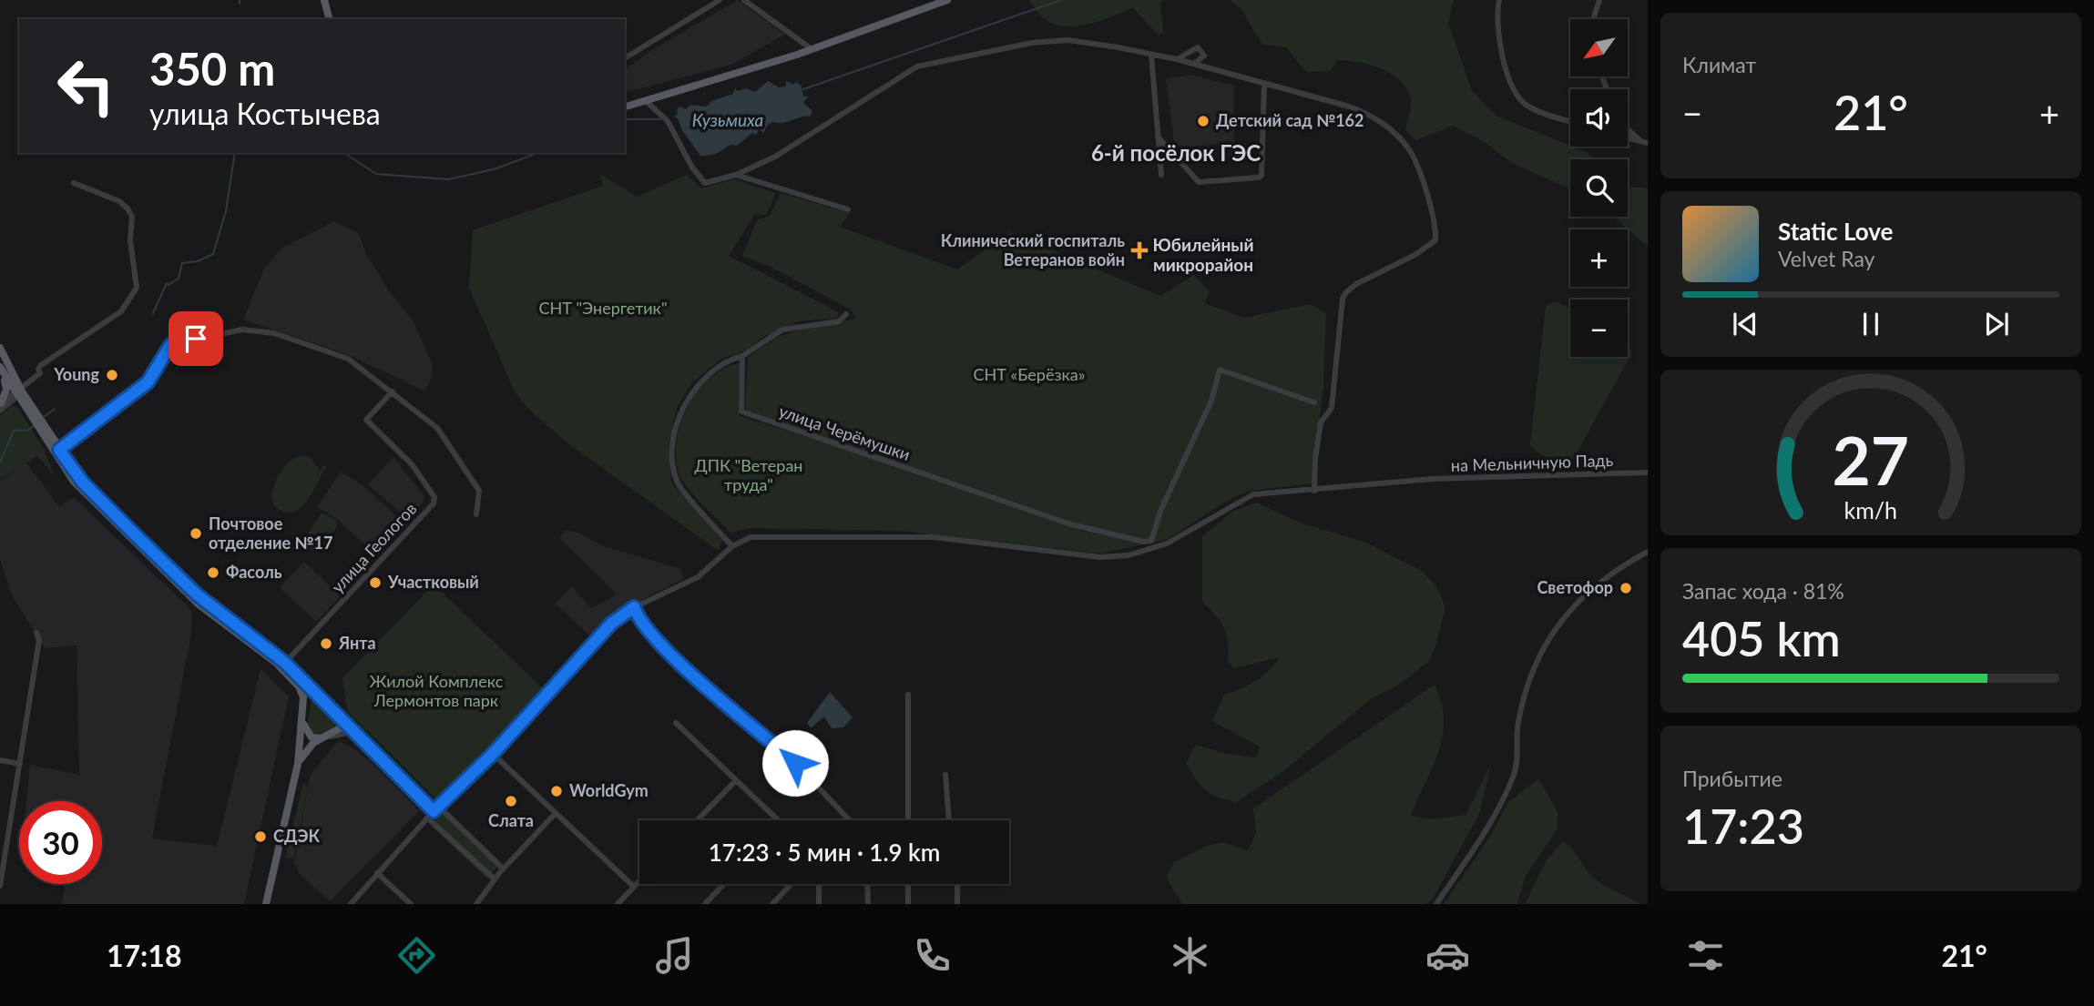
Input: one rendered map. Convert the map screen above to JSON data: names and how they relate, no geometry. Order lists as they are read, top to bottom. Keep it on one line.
{"streets":{"street":["улица Черёмушки","на Мельничную Падь","улица Геологов"]},"districts":["6-й посёлок ГЭС","Юбилейный микрорайон"],"water":["Кузьмиха"],"parks":["СНТ \"Энергетик\"","СНТ «Берёзка»","ДПК \"Ветеран труда\"","Жилой Комплекс Лермонтов парк"],"places":{"other":["Детский сад №162","Young","Почтовое отделение №17","Фасоль","Участковый","Светофор","Янта","WorldGym","Слата","СДЭК"],"health":["Клинический госпиталь Ветеранов войн"]},"north":"bottom left","page":{"tile":["Климат",["Запас хода · 81%","405 km"],["Прибытие","17:23"]],"map_buttons":["+","−"],"turn":["350 m","улица Костычева"],"heat":["−","21°","+"],"song":["Static Love","Velvet Ray"],"limit":"30","trip":"17:23 · 5 мин · 1.9 km","tabs":["17:18","21°"],"gauge":["27","km/h"]}}
